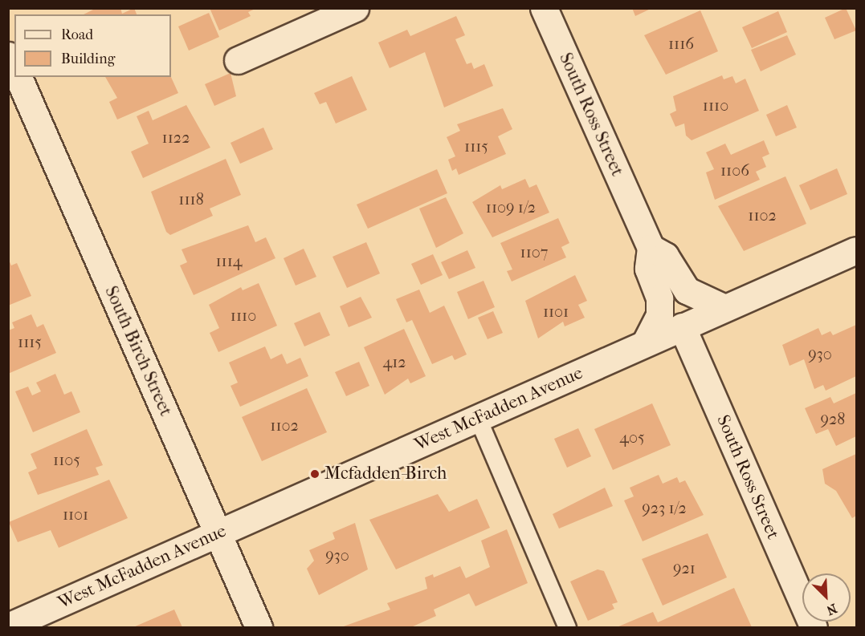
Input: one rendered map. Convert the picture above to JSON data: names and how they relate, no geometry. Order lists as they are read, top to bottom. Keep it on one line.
{"streets":{"street":["South Ross Street","South Birch Street","West McFadden Avenue"]},"crossings":[["South Ross Street","West McFadden Avenue"],["South Birch Street","West McFadden Avenue"]],"places":["Mcfadden-Birch"],"house_numbers":["1116","1110","1122","1115","1106","1118","1109 1/2","1102","1107","1114","1101","1110","1115","930","412","928","1102","405","1105","923 1/2","1101","930","921"],"legend":["Road","Building"],"north":"bottom right"}
